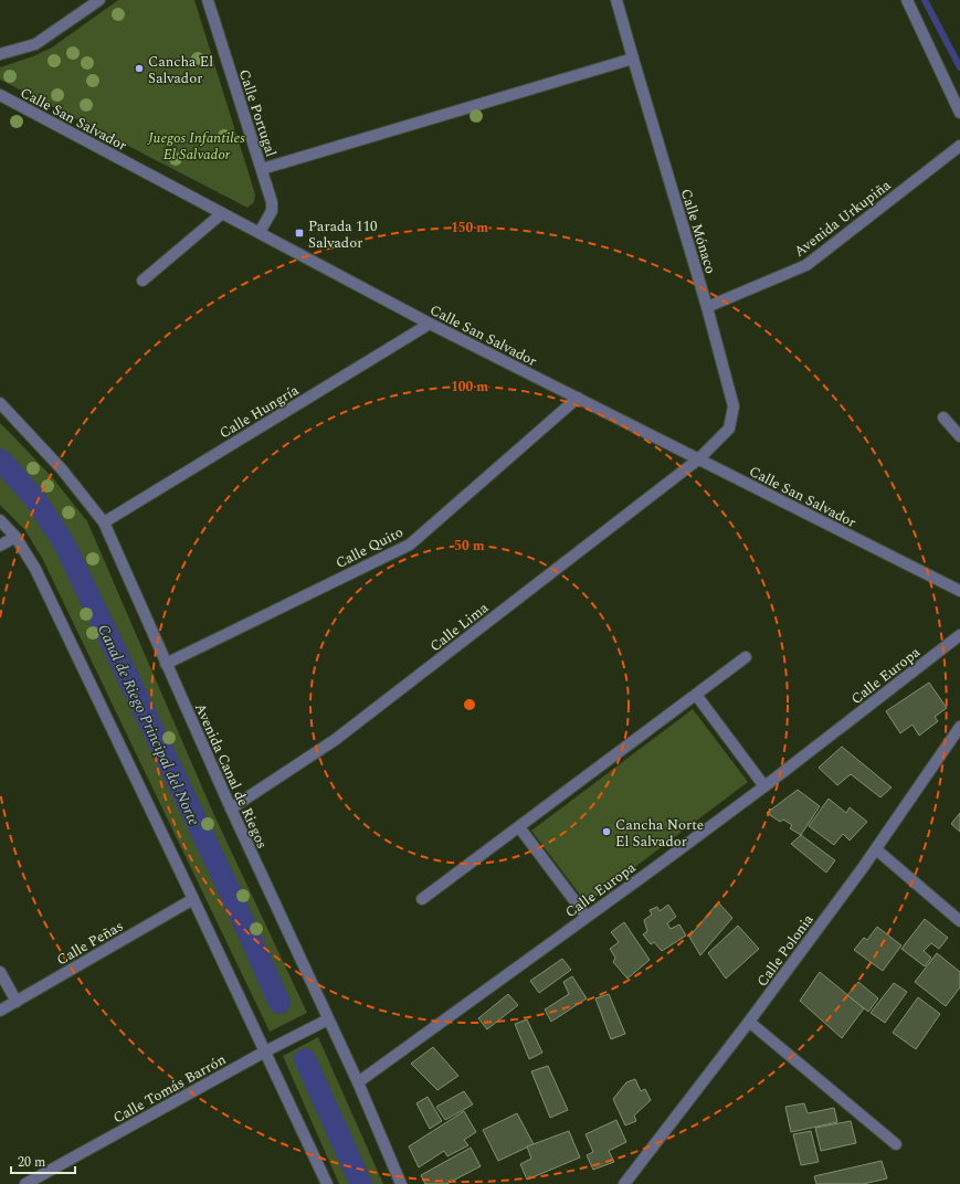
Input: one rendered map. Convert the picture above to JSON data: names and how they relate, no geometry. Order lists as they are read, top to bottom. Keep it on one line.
{"streets":{"street":["Calle Portugal","Calle San Salvador","Avenida Urkupiña","Calle Mónaco","Calle Hungría","Calle Quito","Calle Lima","Calle Europa","Avenida Canal de Riegos","Calle Peñas","Calle Polonia","Calle Tomás Barrón"]},"crossings":[["Calle Portugal","Calle San Salvador"],["Calle San Salvador","Calle Mónaco"],["Calle San Salvador","Calle Hungría"],["Calle San Salvador","Calle Quito"],["Calle San Salvador","Calle Lima"],["Avenida Urkupiña","Calle Mónaco"],["Calle Mónaco","Calle Lima"],["Calle Hungría","Avenida Canal de Riegos"],["Calle Quito","Avenida Canal de Riegos"],["Calle Lima","Avenida Canal de Riegos"],["Calle Europa","Avenida Canal de Riegos"],["Avenida Canal de Riegos","Calle Tomás Barrón"]],"water":["Canal de Riego Principal del Norte"],"parks":["Juegos Infantiles El Salvador"],"places":{"other":["Cancha El Salvador","Cancha Norte El Salvador"],"transit":["Parada 110 Salvador"]},"scale_bar":"20 m","rings":["150 m","100 m","50 m"]}
